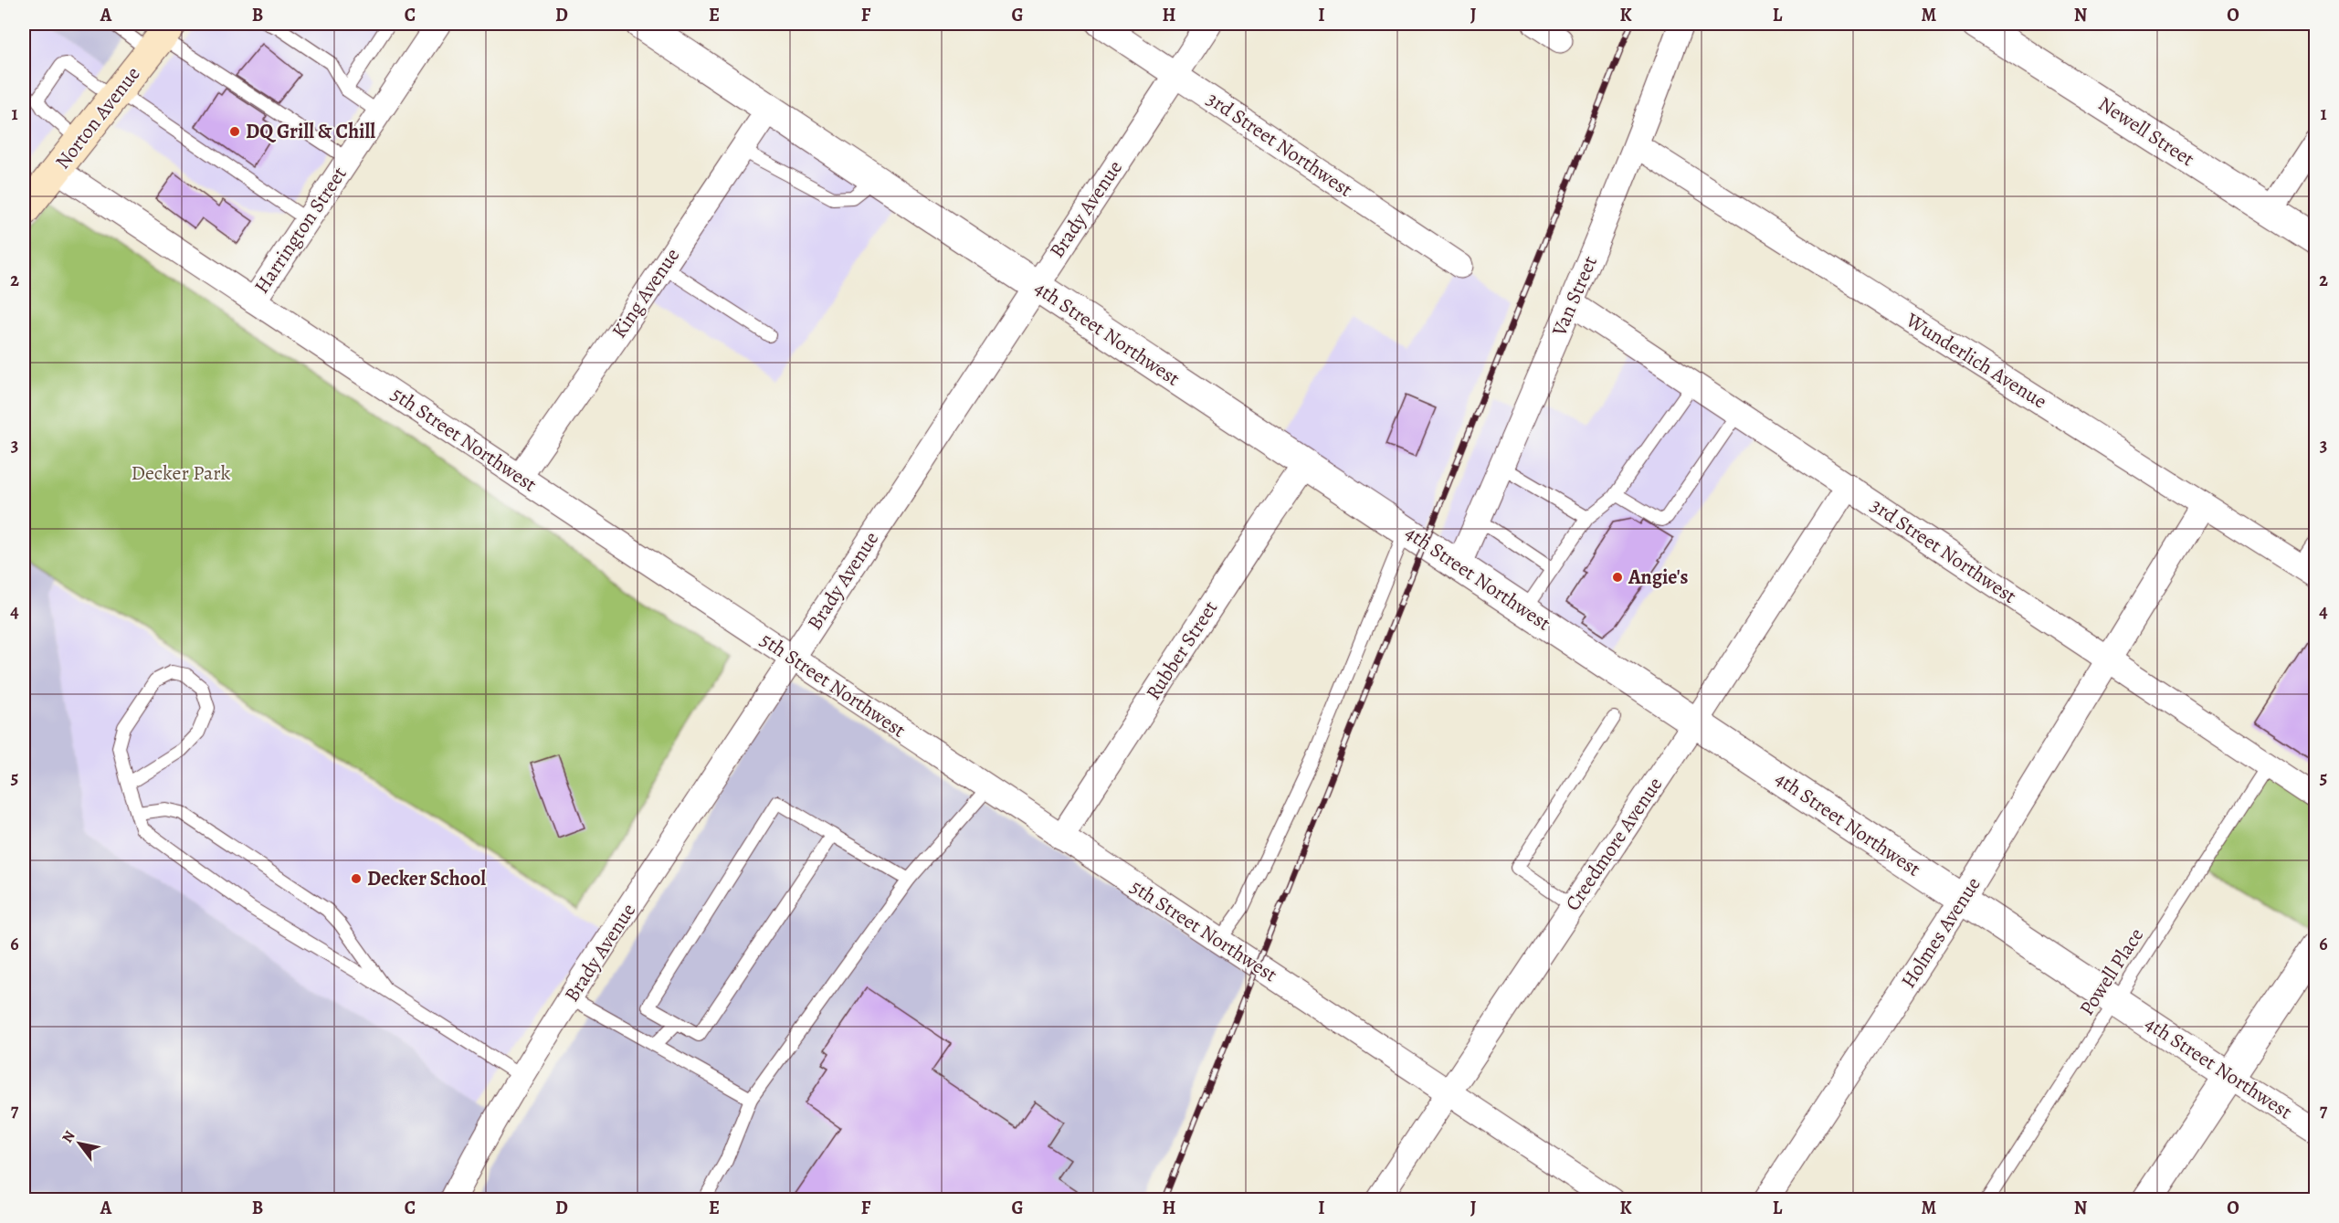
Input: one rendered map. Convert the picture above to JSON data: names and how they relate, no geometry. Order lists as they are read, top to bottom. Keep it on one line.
{"streets":{"main road":["Norton Avenue"],"street":["Newell Street","3rd Street Northwest","Brady Avenue","Harrington Street","King Avenue","Van Street","4th Street Northwest","Wunderlich Avenue","5th Street Northwest","Rubber Street","Creedmore Avenue","Holmes Avenue"],"lane":["Powell Place"]},"crossings":[["Norton Avenue","5th Street Northwest"],["3rd Street Northwest","Brady Avenue"],["3rd Street Northwest","Van Street"],["3rd Street Northwest","Creedmore Avenue"],["3rd Street Northwest","Holmes Avenue"],["3rd Street Northwest","Powell Place"],["Brady Avenue","4th Street Northwest"],["Brady Avenue","5th Street Northwest"],["Harrington Street","5th Street Northwest"],["King Avenue","4th Street Northwest"],["King Avenue","5th Street Northwest"],["Van Street","4th Street Northwest"],["Van Street","Wunderlich Avenue"],["4th Street Northwest","Rubber Street"],["4th Street Northwest","Creedmore Avenue"],["4th Street Northwest","Holmes Avenue"],["4th Street Northwest","Powell Place"],["Wunderlich Avenue","Holmes Avenue"],["5th Street Northwest","Rubber Street"],["5th Street Northwest","Creedmore Avenue"]],"parks":["Decker Park"],"places":["DQ Grill & Chill","Angie's","Decker School"],"north":"top left","grid":{"columns":["A","B","C","D","E","F","G","H","I","J","K","L","M","N","O"],"rows":["1","2","3","4","5","6","7"]}}
